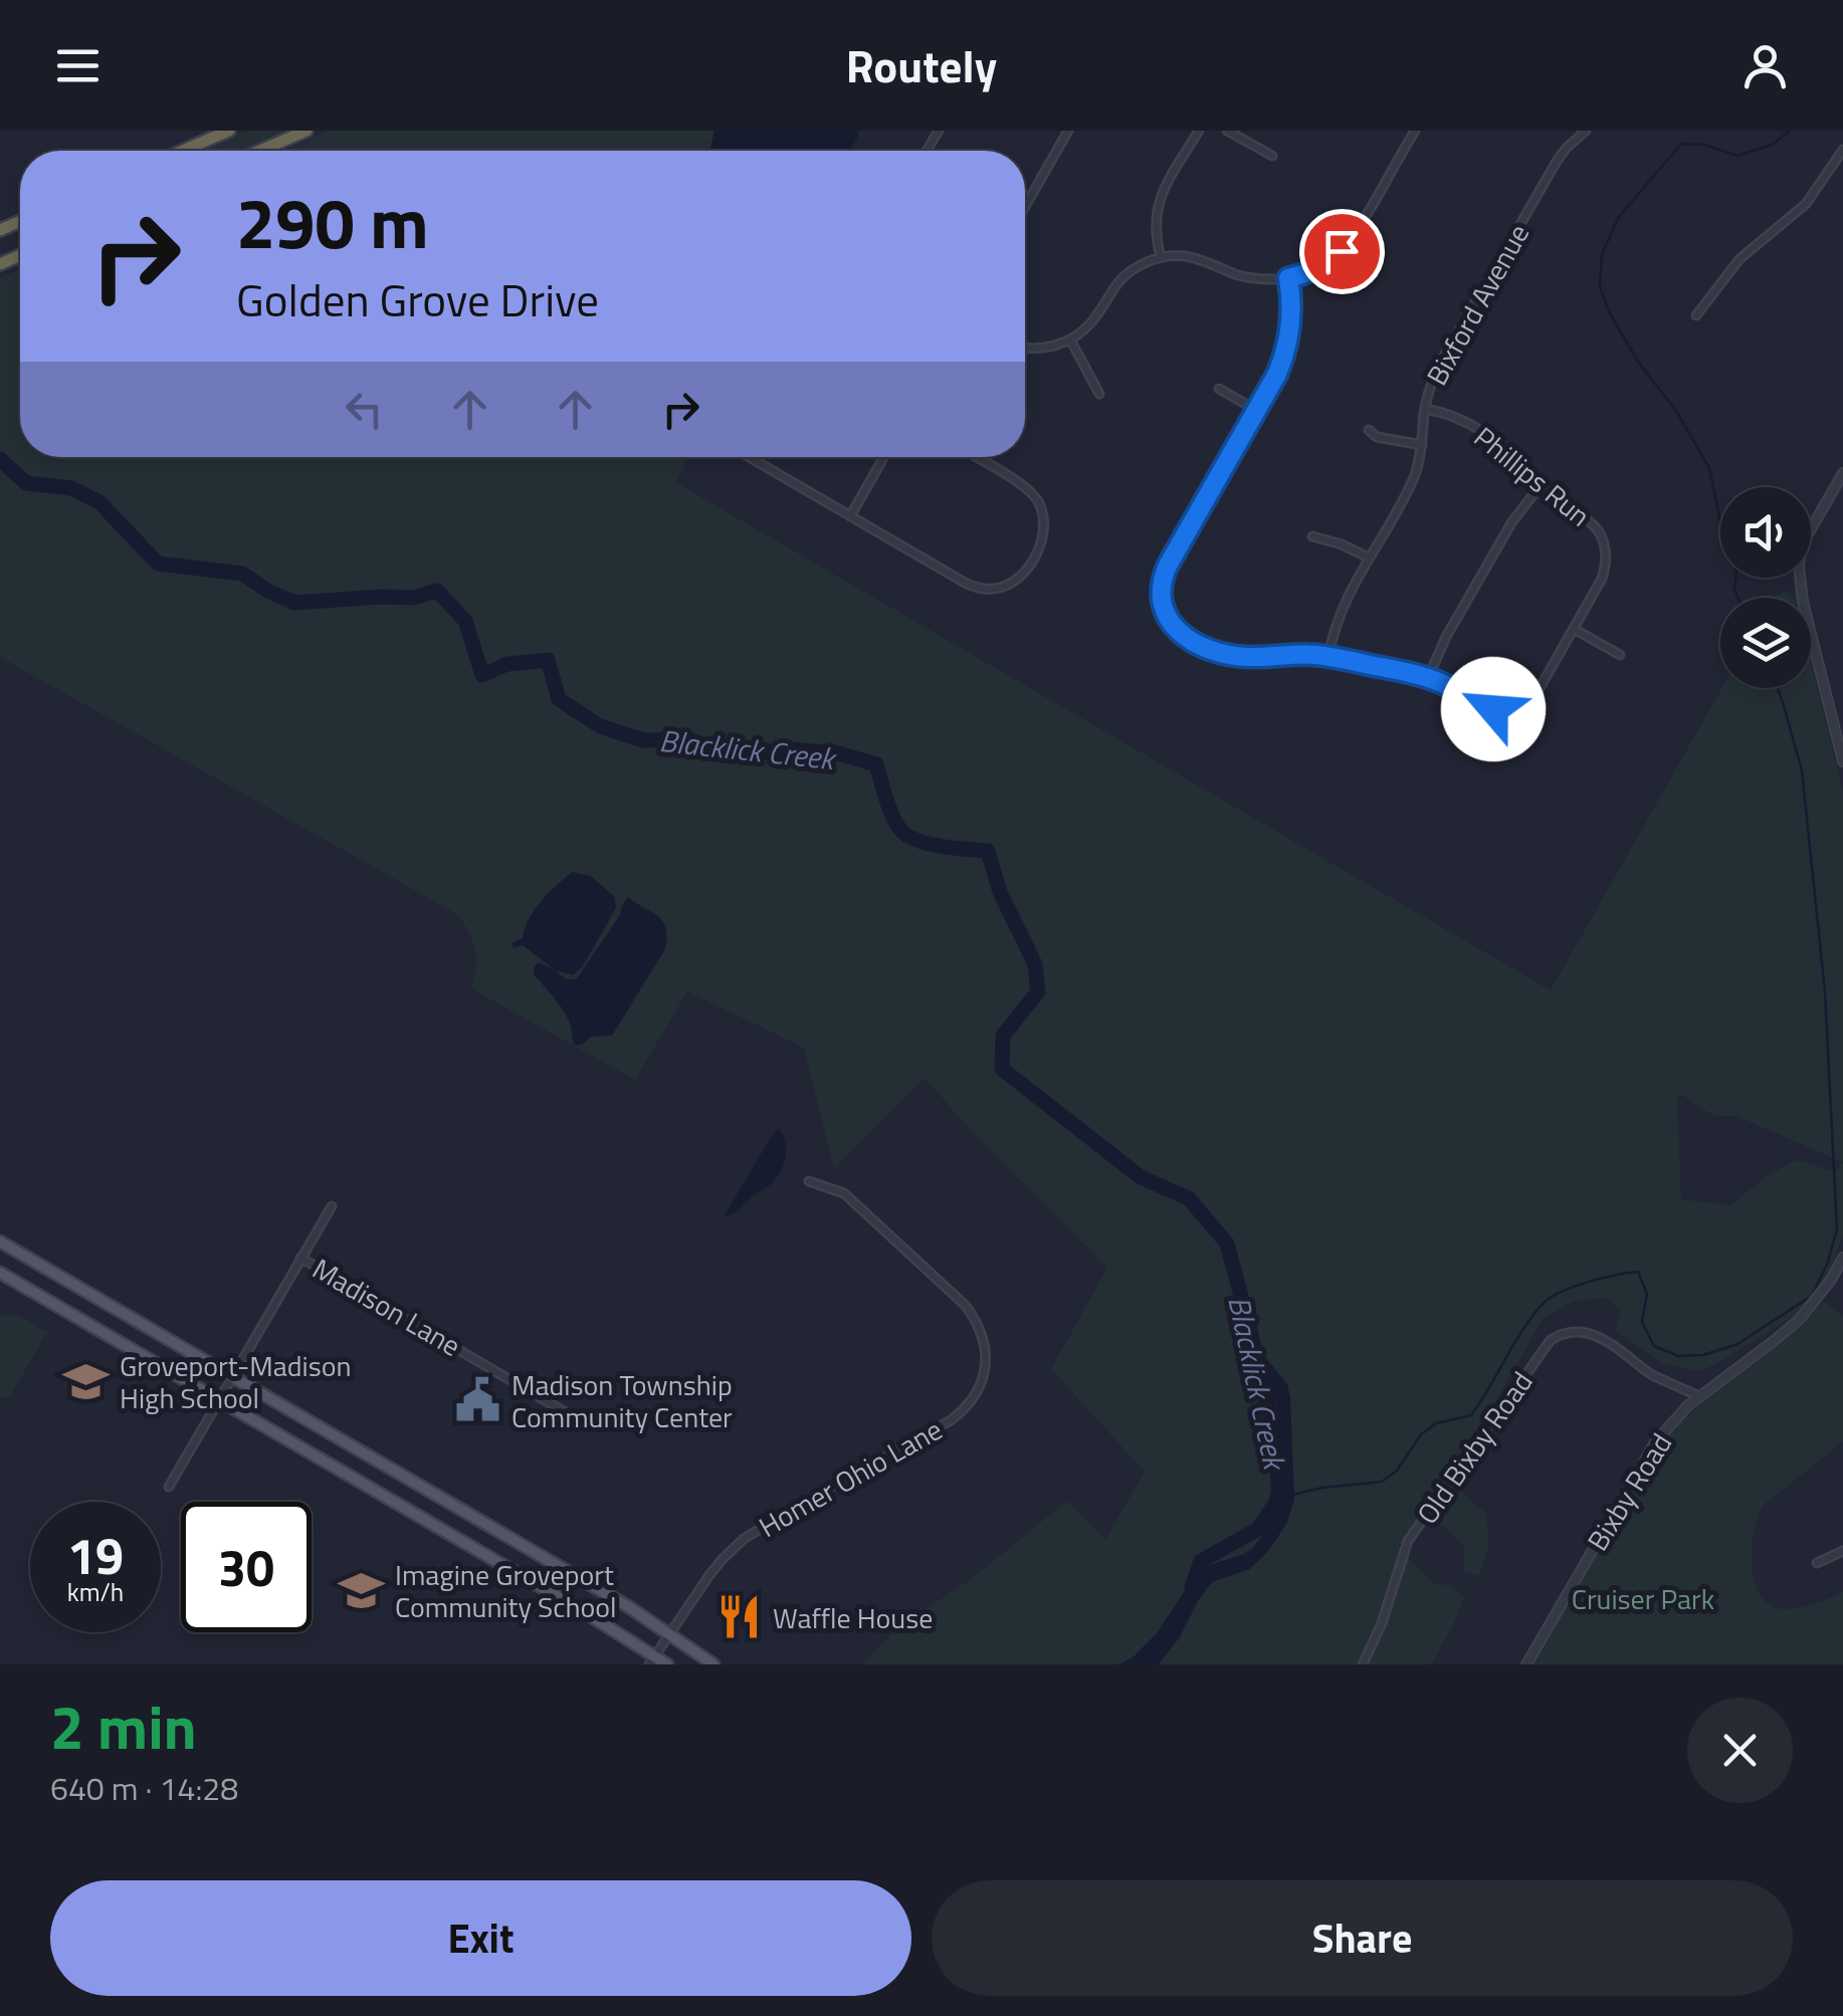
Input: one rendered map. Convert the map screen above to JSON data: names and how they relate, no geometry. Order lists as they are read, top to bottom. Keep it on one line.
{"streets":{"street":["Bixford Avenue","Phillips Run","Madison Lane","Old Bixby Road","Homer Ohio Lane","Bixby Road"]},"crossings":[["Bixford Avenue","Phillips Run"],["Old Bixby Road","Bixby Road"]],"water":["Blacklick Creek"],"parks":["Cruiser Park"],"places":{"school or university":["Groveport-Madison High School","Imagine Groveport Community School"],"public building":["Madison Township Community Center"],"restaurant":["Waffle House"]},"page":{"header":"Routely","turn":["290 m","Golden Grove Drive"],"speed":"19 km/h","limit":"30","heading":["2 min","640 m · 14:28"],"buttons":["Exit","Share"]}}
